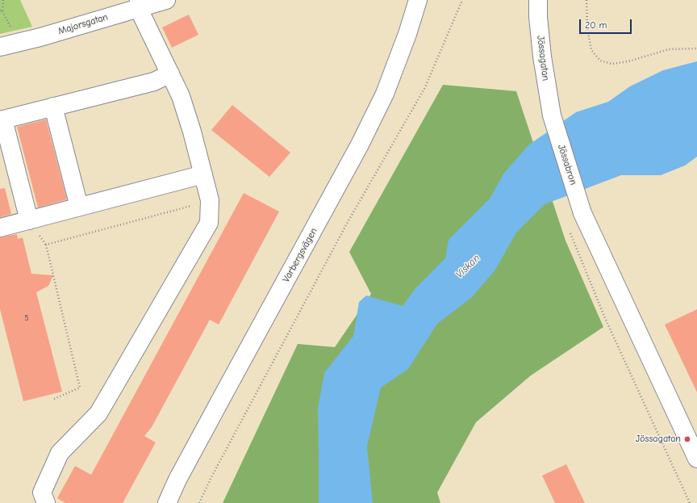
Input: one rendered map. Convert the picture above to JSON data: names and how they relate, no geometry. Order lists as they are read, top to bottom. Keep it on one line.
{"streets":{"street":["Majorsgatan","Jössagatan","Jössabron","Varbergsvägen"]},"crossings":[["Jössagatan","Jössabron"]],"water":["Viskan"],"places":["Jössagatan"],"house_numbers":["5"],"scale_bar":"20 m"}
